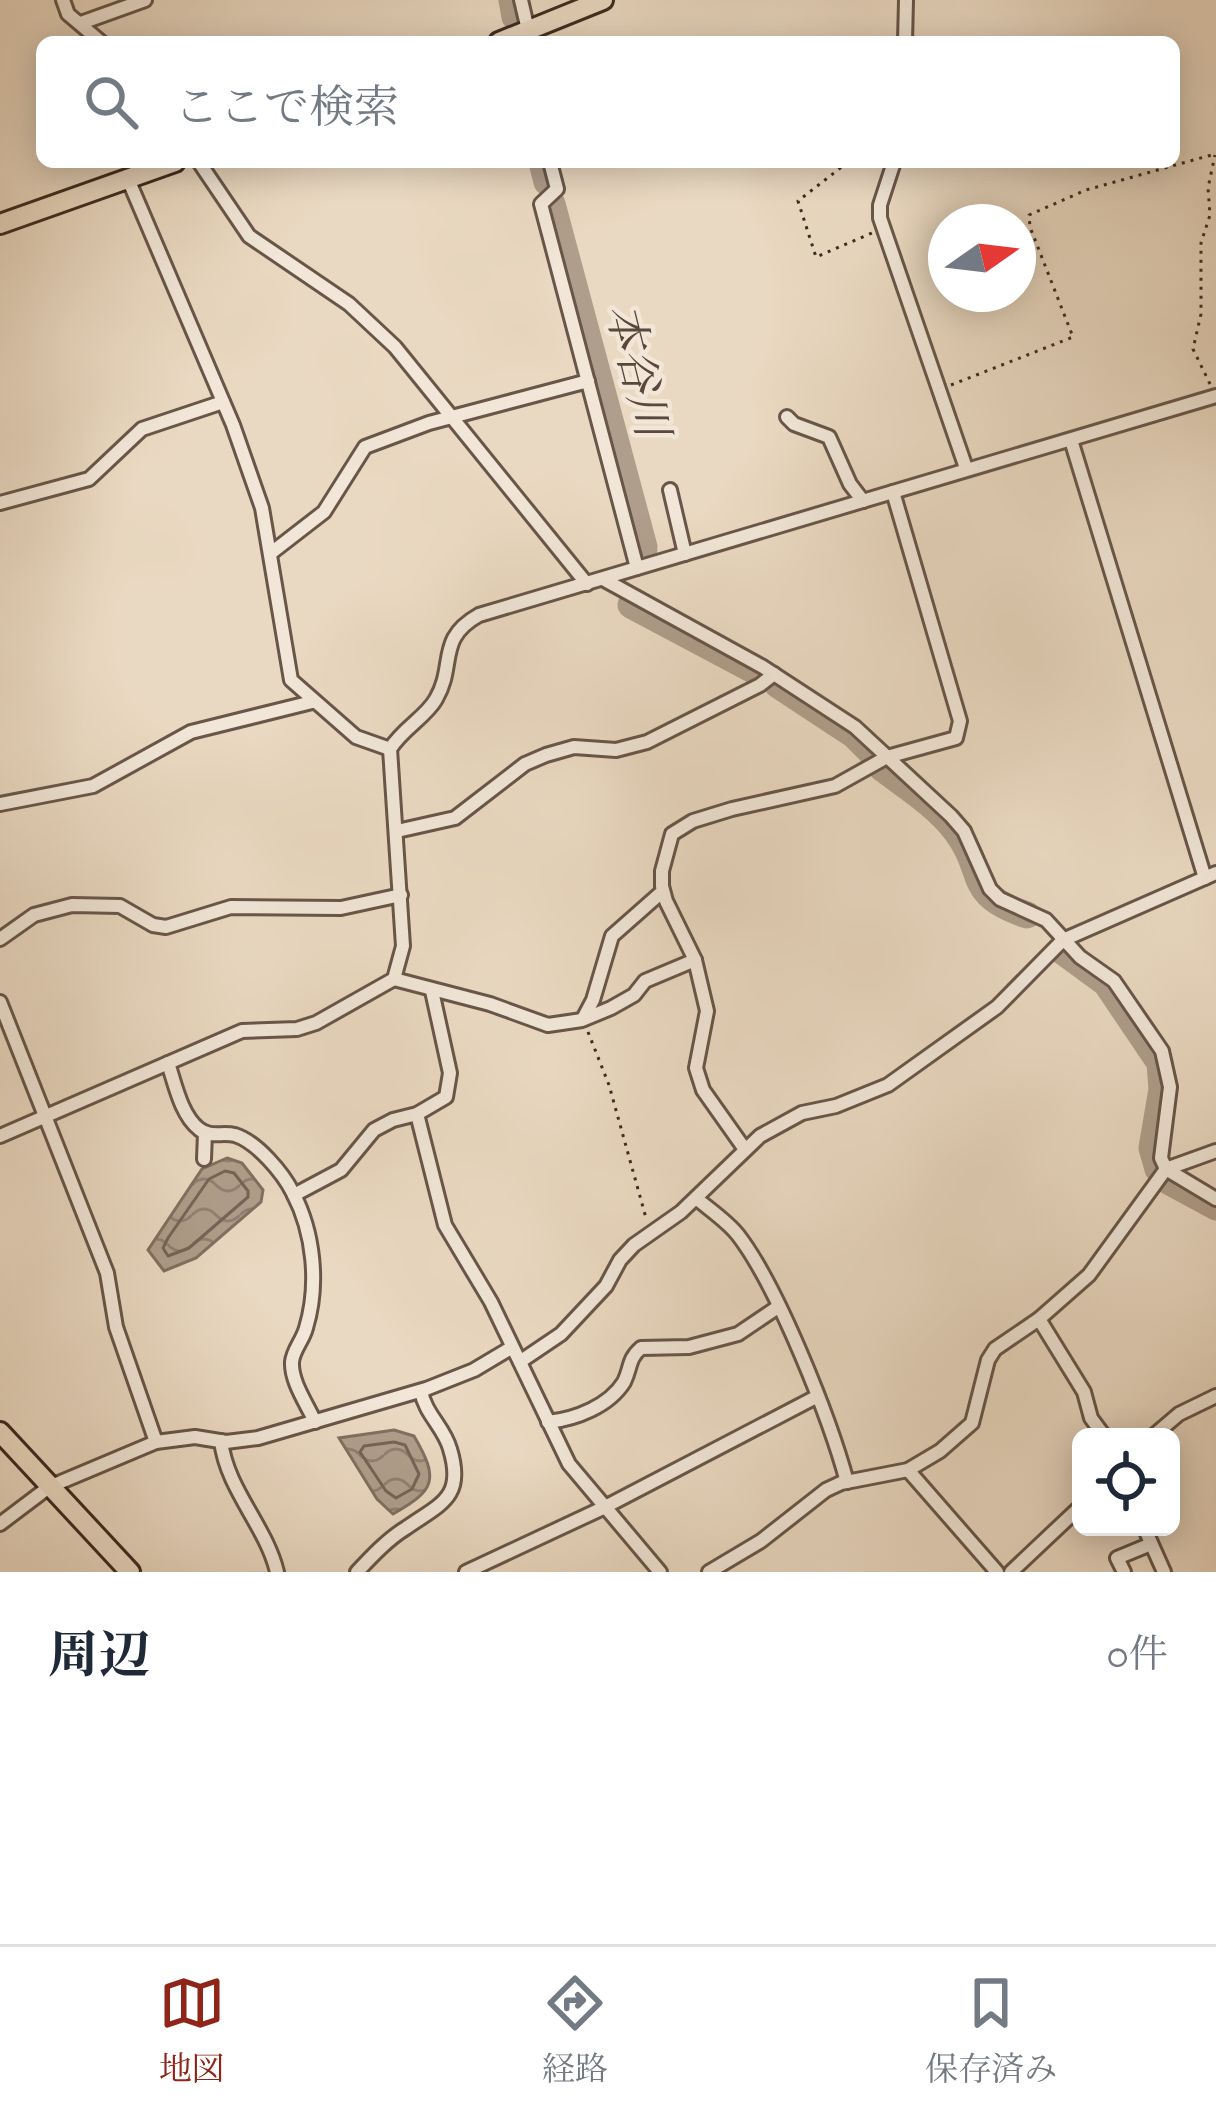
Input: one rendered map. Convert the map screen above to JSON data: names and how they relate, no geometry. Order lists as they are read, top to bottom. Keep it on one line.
{"water":["本谷川"],"north":"right","page":{"search":"ここで検索","heading":["周辺","0件"],"nav":["地図","経路","保存済み"]}}
